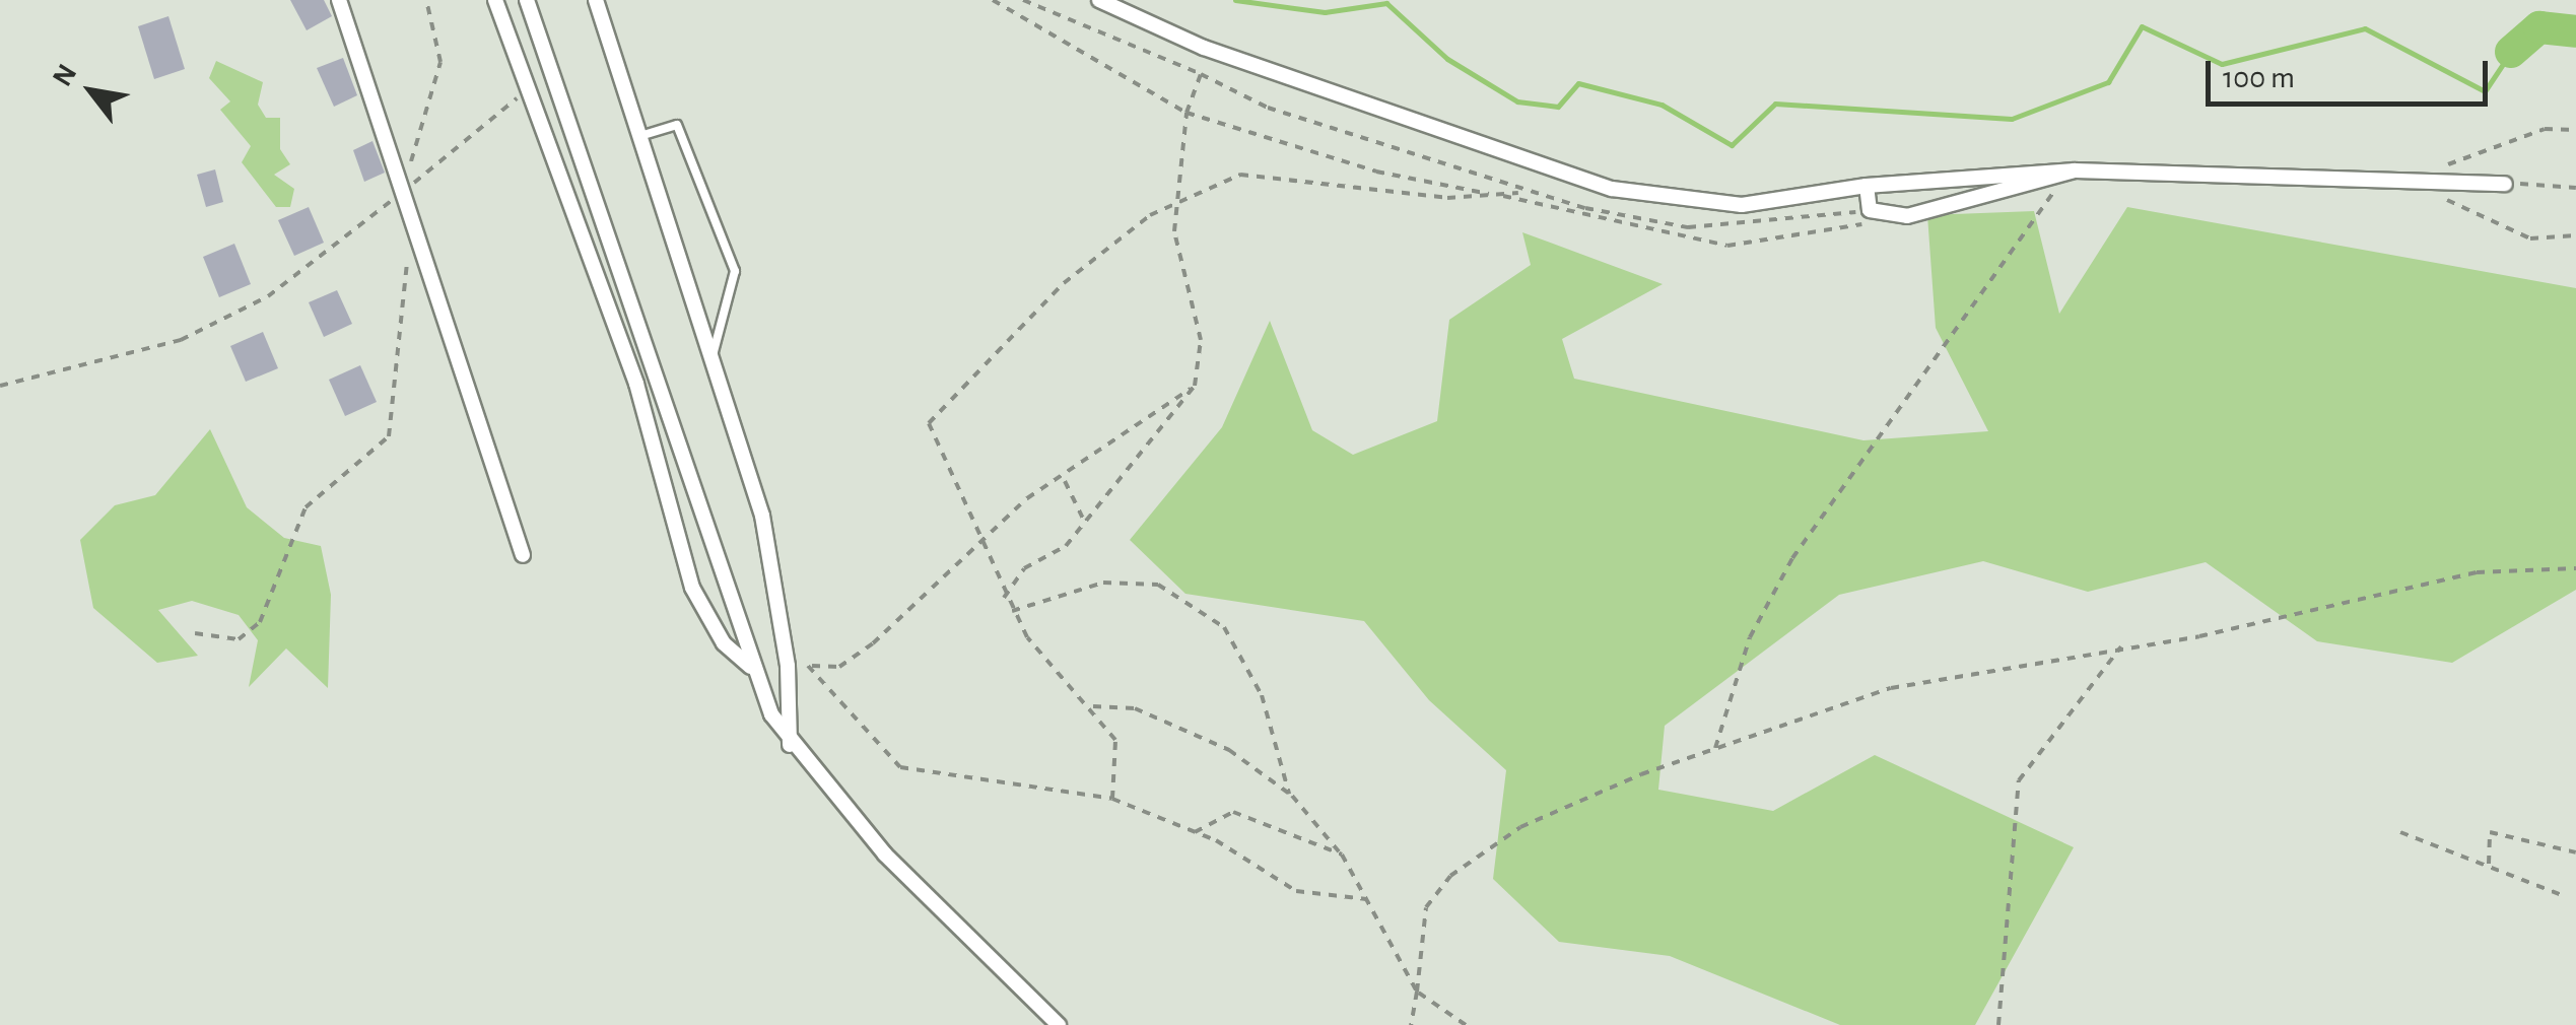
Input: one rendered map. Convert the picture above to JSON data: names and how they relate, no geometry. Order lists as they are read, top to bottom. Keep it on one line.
{"scale_bar":"100 m","north":"top left"}
